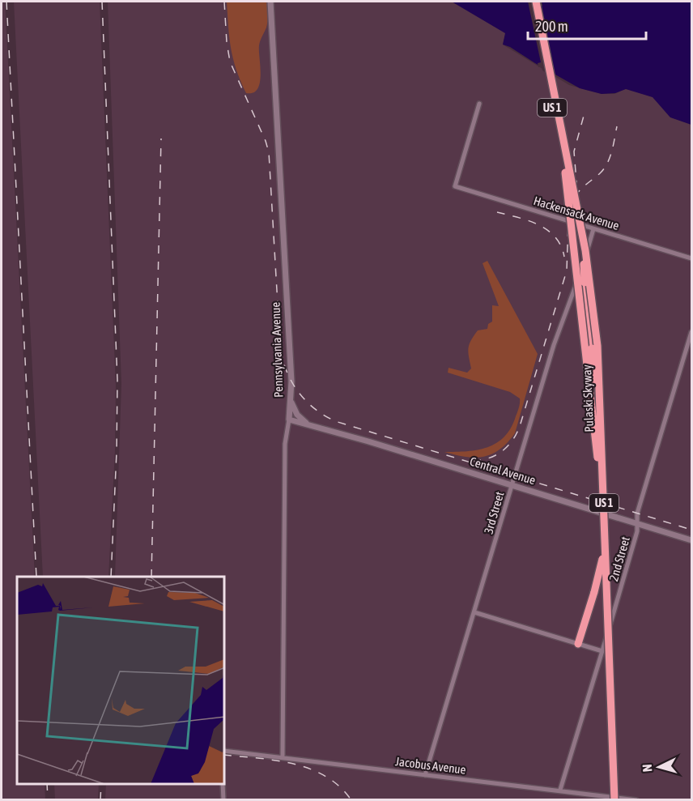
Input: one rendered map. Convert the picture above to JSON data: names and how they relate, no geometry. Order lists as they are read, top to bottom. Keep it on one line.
{"streets":{"highway":["US 1","Pulaski Skyway"],"main road":["Pennsylvania Avenue","Central Avenue"],"street":["Hackensack Avenue","3rd Street","2nd Street","Jacobus Avenue"]},"crossings":[["Hackensack Avenue","3rd Street"],["Pennsylvania Avenue","Central Avenue"],["Pennsylvania Avenue","Jacobus Avenue"],["Central Avenue","3rd Street"],["Central Avenue","2nd Street"],["3rd Street","Jacobus Avenue"],["2nd Street","Jacobus Avenue"]],"scale_bar":"200 m","north":"left"}
